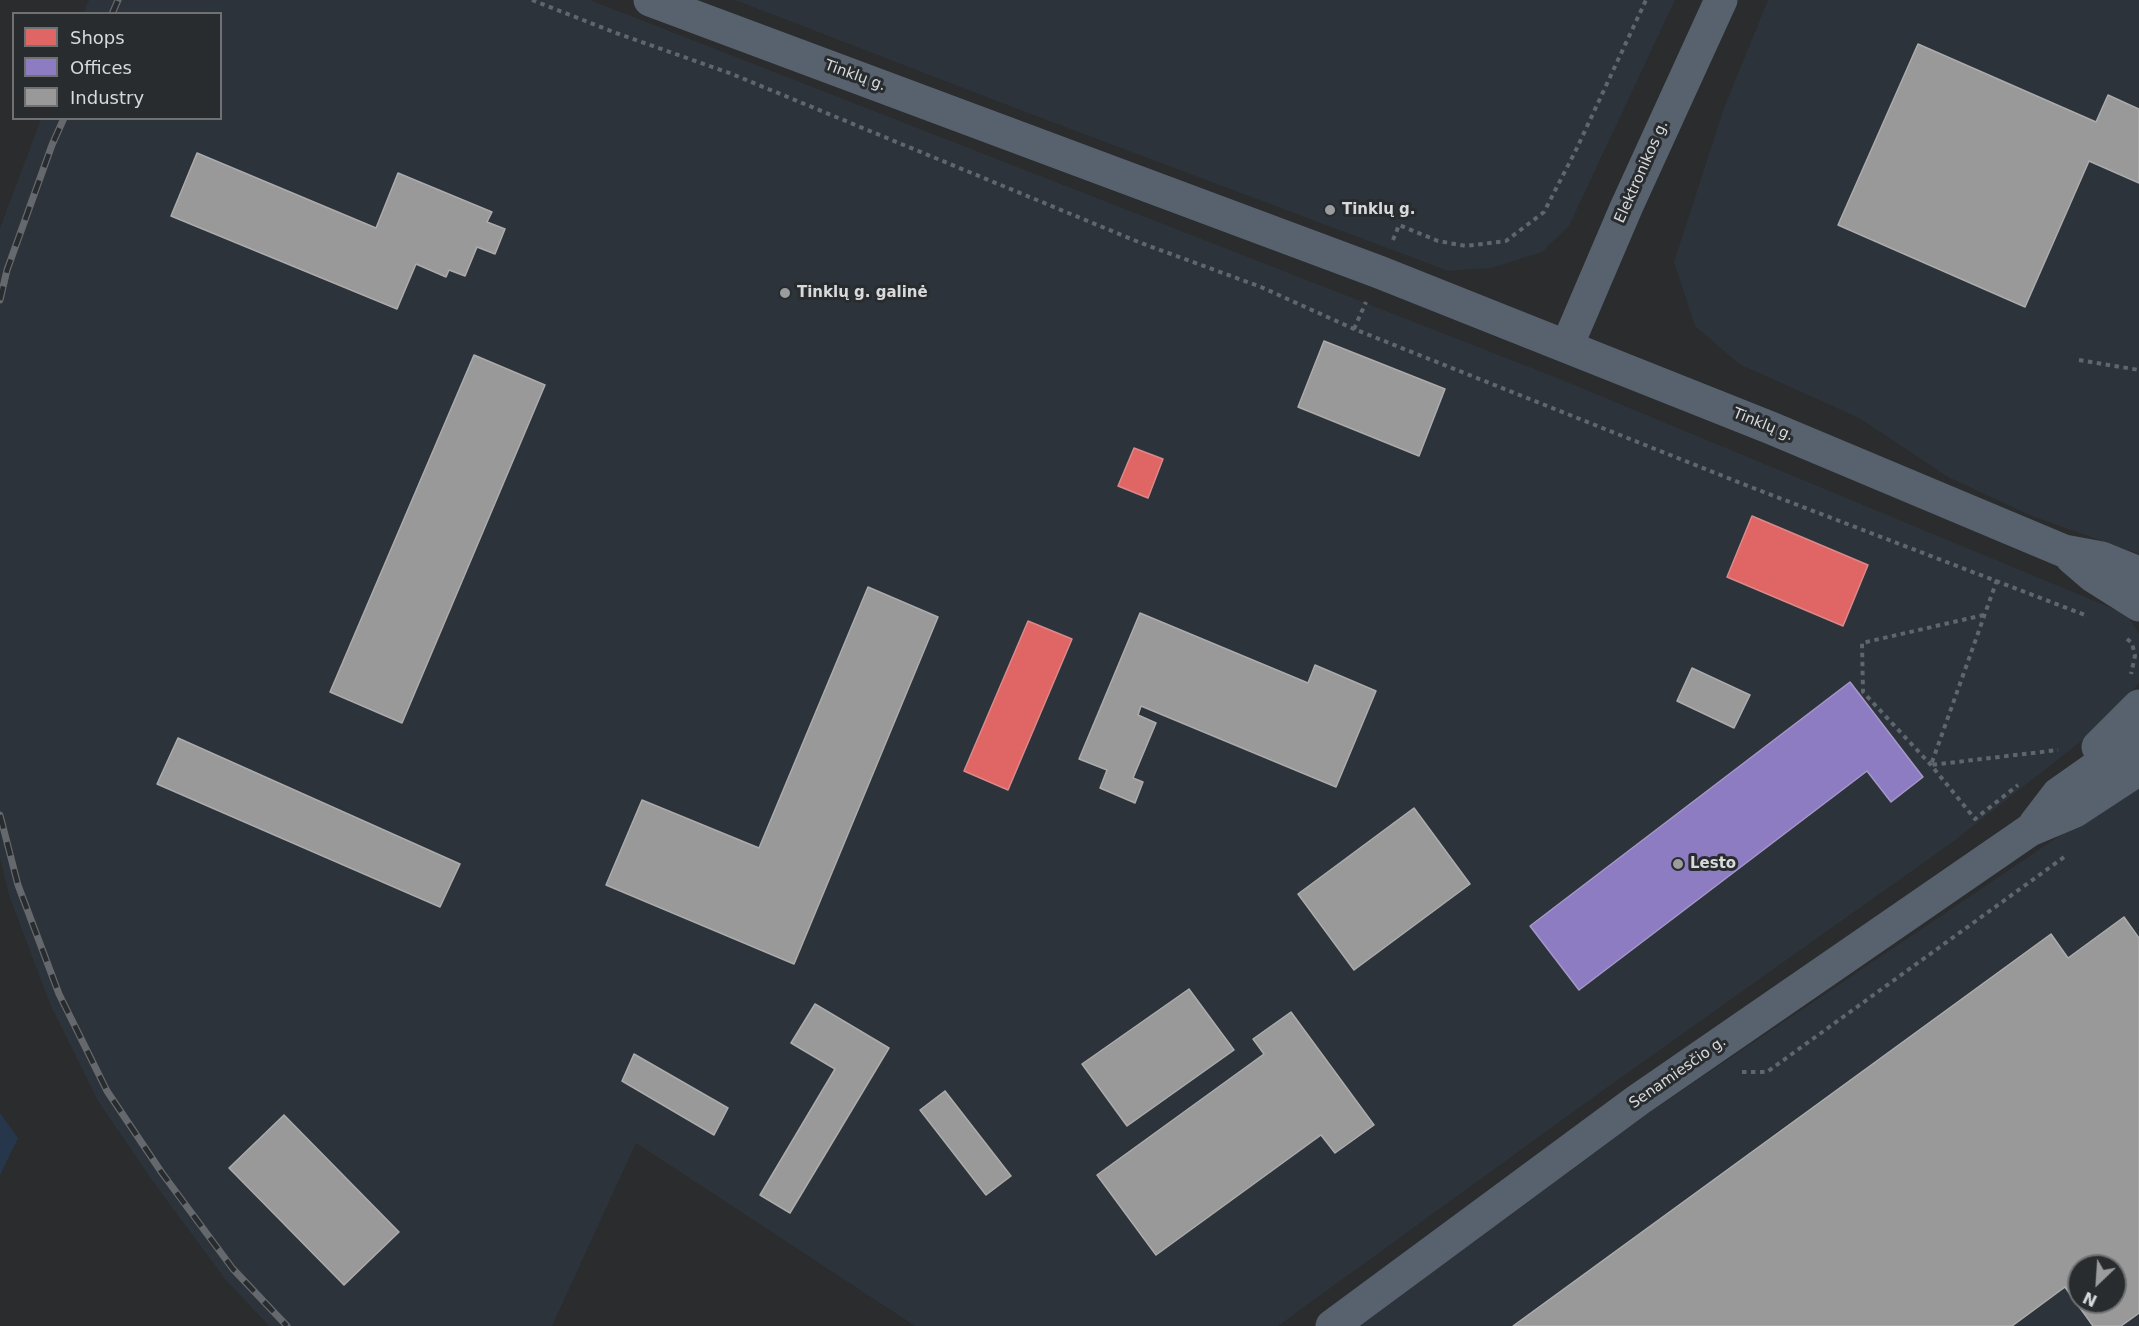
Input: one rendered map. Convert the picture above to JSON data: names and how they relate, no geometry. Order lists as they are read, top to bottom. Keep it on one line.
{"streets":{"main road":["Tinklų g.","Elektronikos g.","Senamiesčio g."]},"crossings":[["Tinklų g.","Elektronikos g."]],"places":["Tinklų g.","Tinklų g. galinė","Lesto"],"legend":["Shops","Offices","Industry"],"north":"bottom left"}
